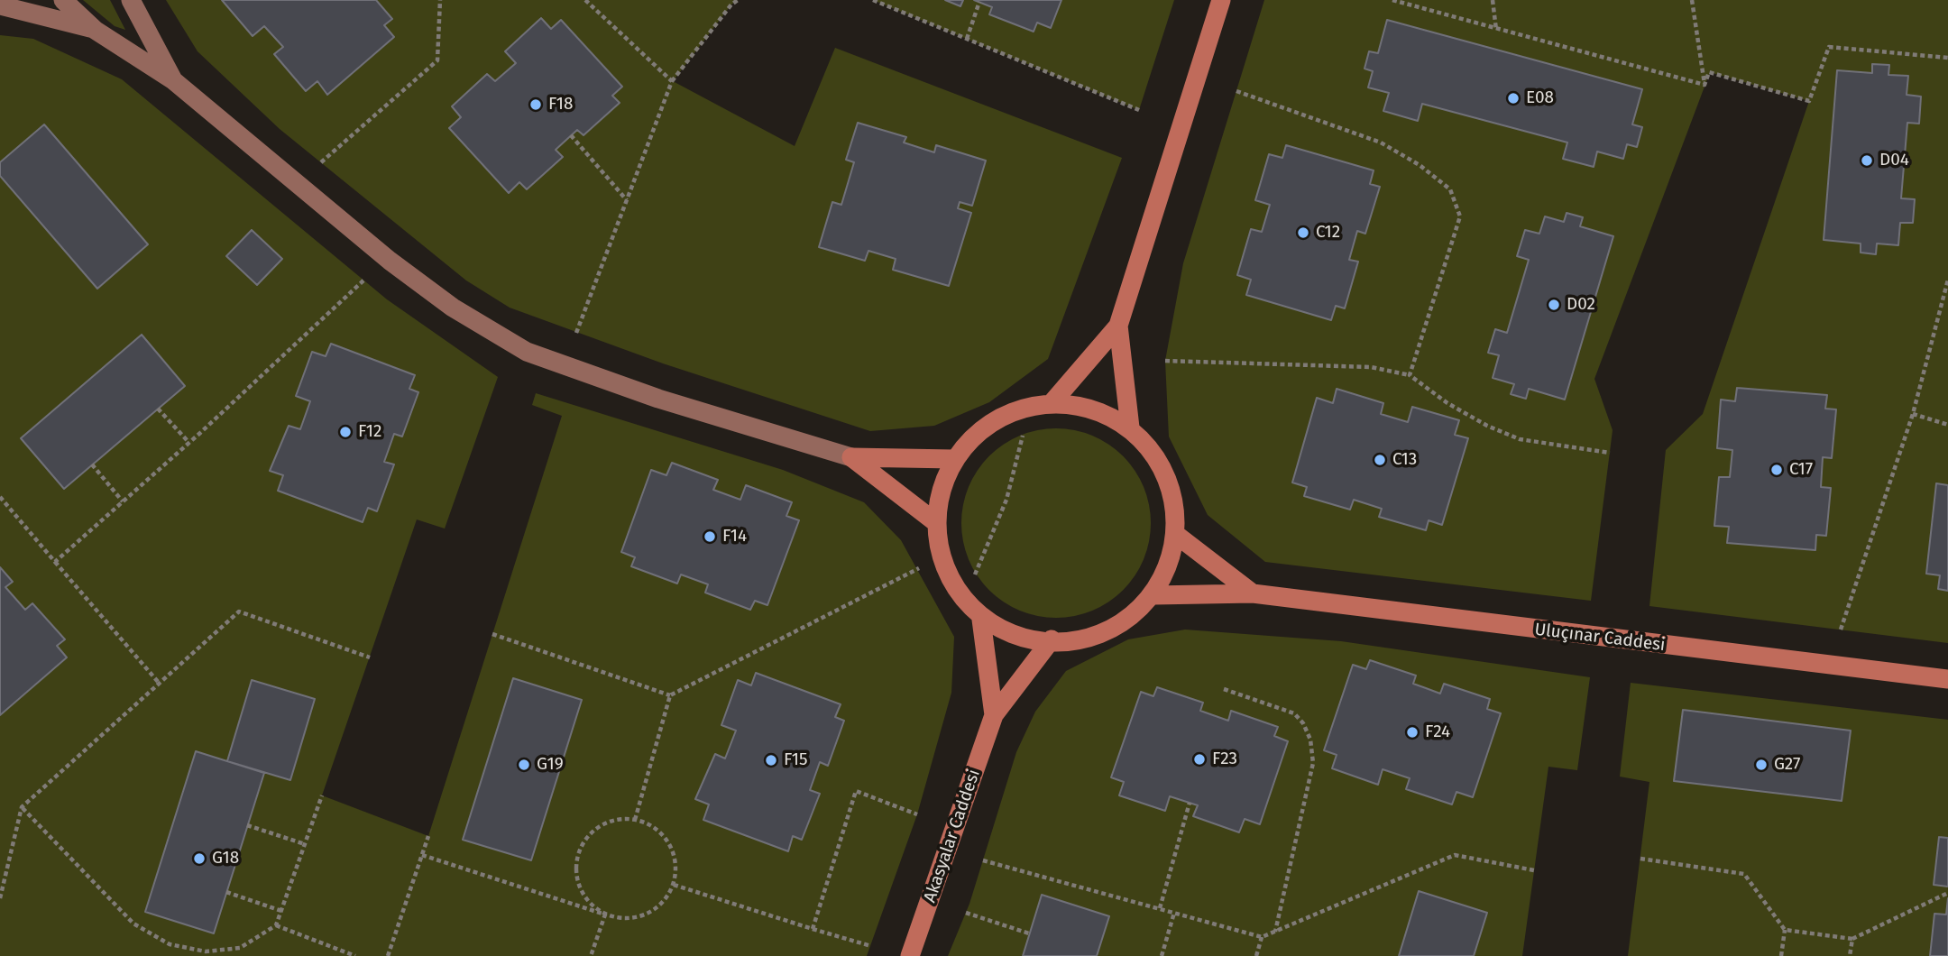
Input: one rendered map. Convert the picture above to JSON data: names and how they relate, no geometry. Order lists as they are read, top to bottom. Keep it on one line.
{"streets":{"main road":["Uluçınar Caddesi","Akasyalar Caddesi"]},"places":["E08","F18","D04","C12","D02","F12","C13","C17","F14","F24","F23","F15","G19","G27","G18"]}
